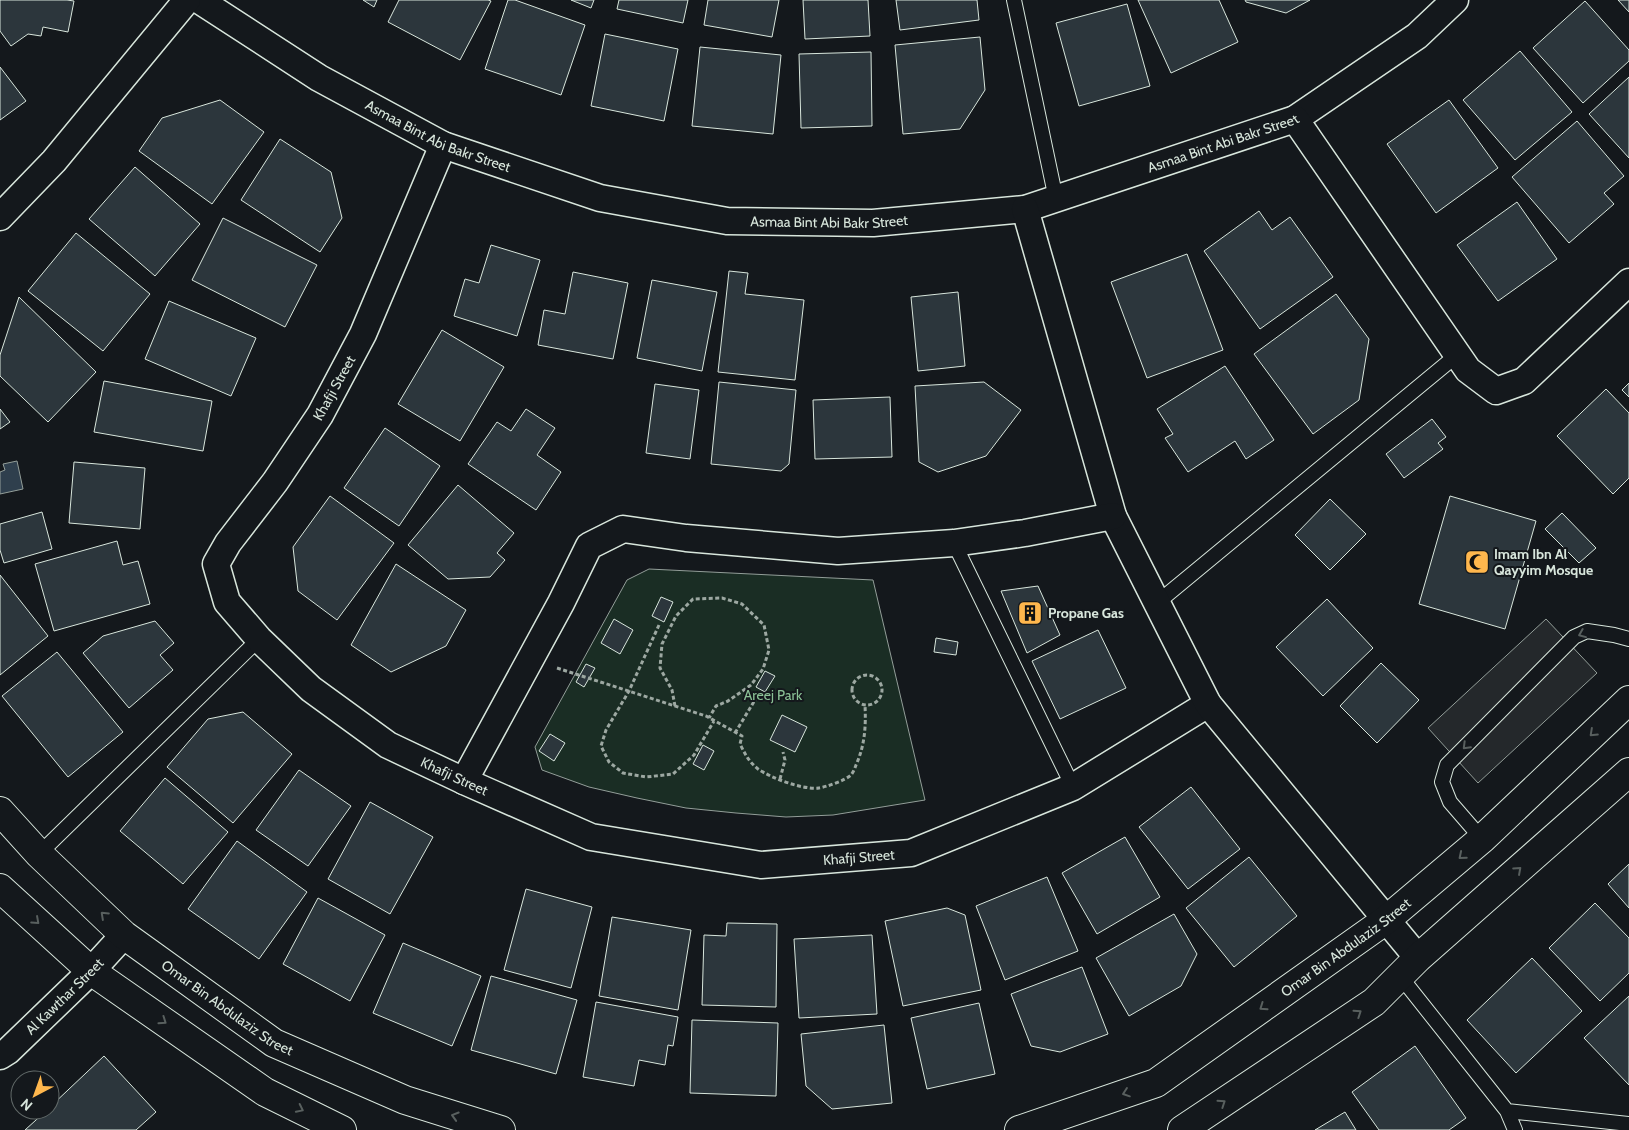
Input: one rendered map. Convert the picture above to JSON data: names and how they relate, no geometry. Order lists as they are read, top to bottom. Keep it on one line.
{"streets":{"street":["Asmaa Bint Abi Bakr Street","Khafji Street","Omar Bin Abdulaziz Street","Al Kawthar Street"]},"crossings":[["Asmaa Bint Abi Bakr Street","Khafji Street"],["Omar Bin Abdulaziz Street","Al Kawthar Street"]],"one_way":["Omar Bin Abdulaziz Street"],"parks":["Areej Park"],"places":{"mosque":["Imam Ibn Al Qayyim Mosque"],"building":["Propane Gas"]},"north":"bottom left"}
